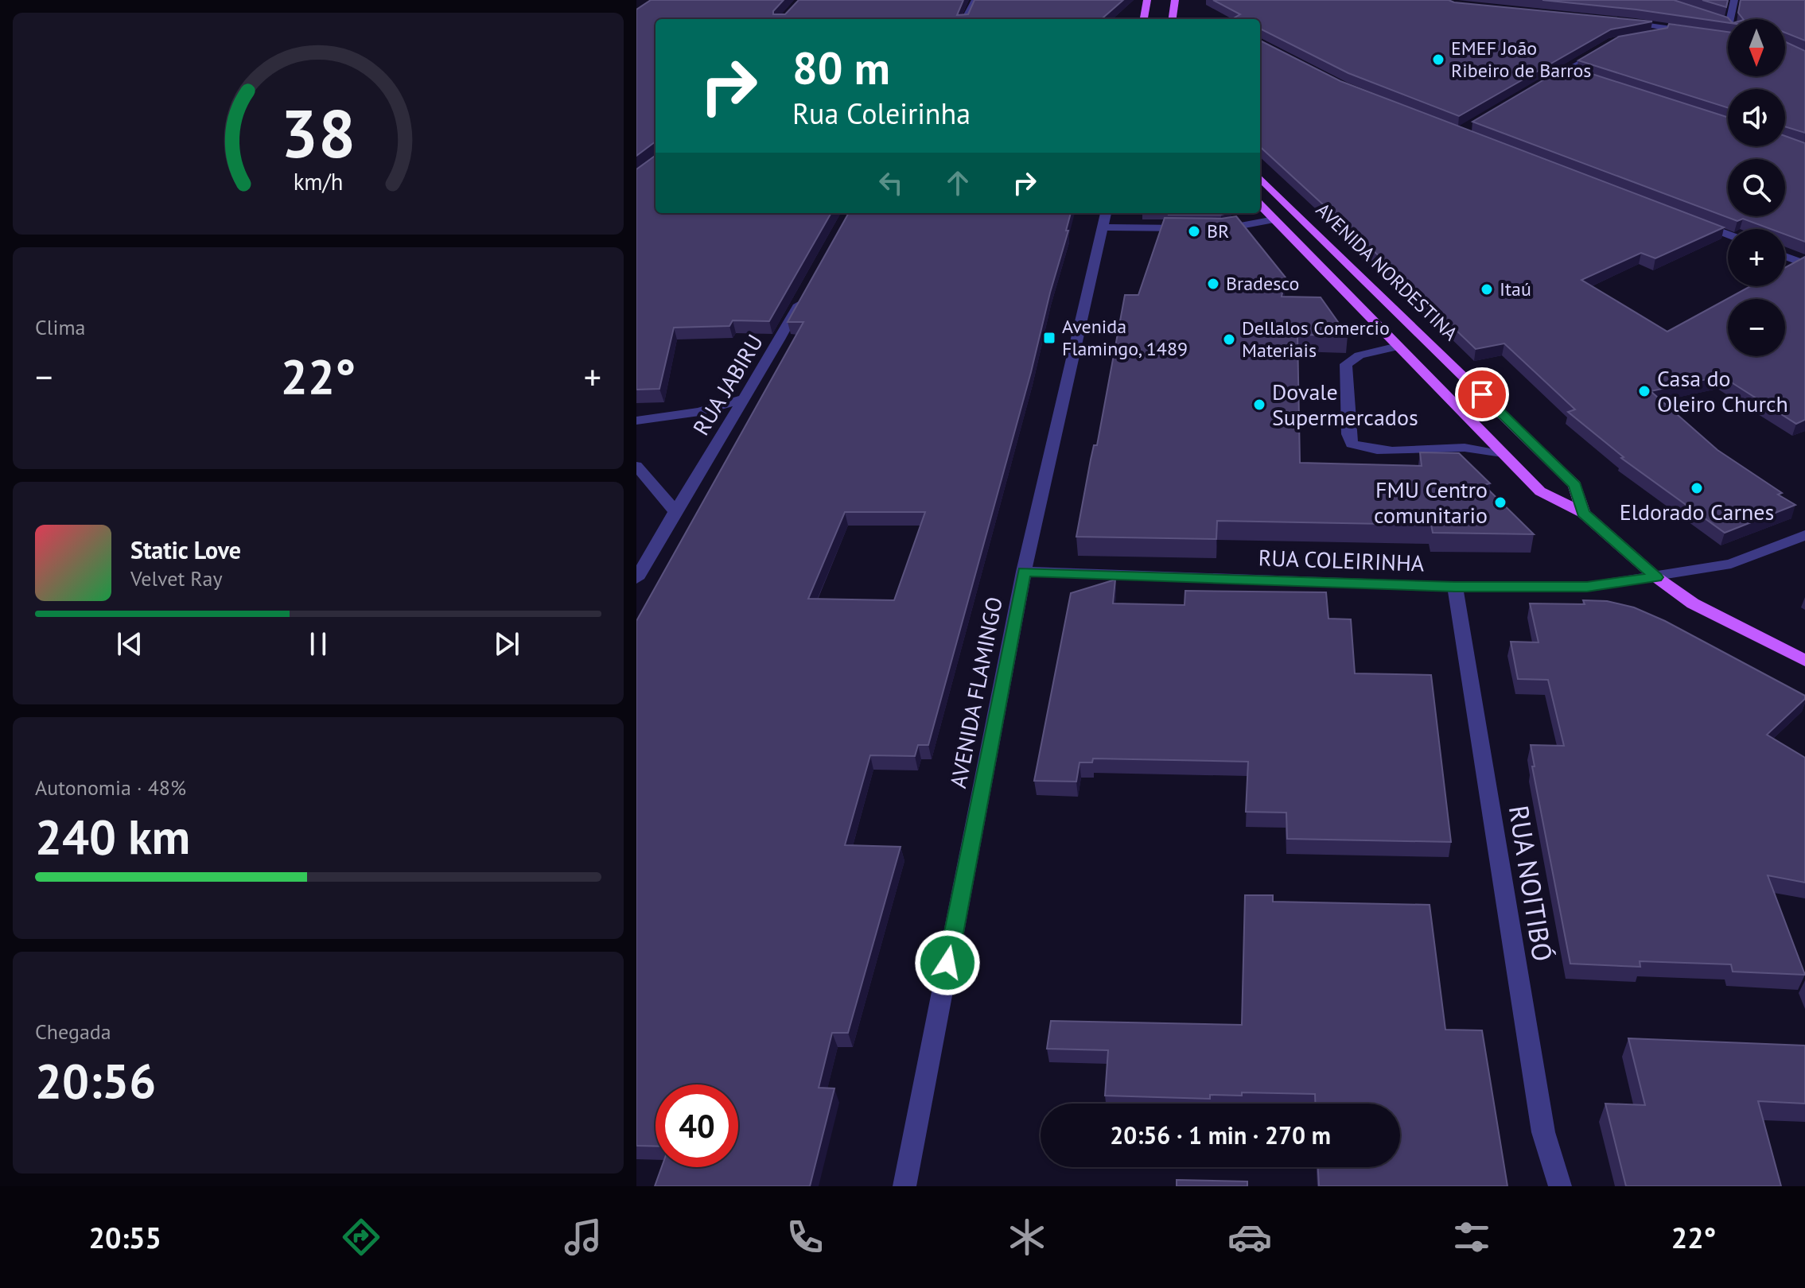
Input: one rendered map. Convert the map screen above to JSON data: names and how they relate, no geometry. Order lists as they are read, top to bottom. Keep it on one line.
{"streets":{"main road":["AVENIDA NORDESTINA"],"street":["RUA JABIRU","RUA COLEIRINHA","AVENIDA FLAMINGO","RUA NOITIBÓ"]},"crossings":[["AVENIDA NORDESTINA","RUA COLEIRINHA"],["RUA COLEIRINHA","AVENIDA FLAMINGO"],["RUA COLEIRINHA","RUA NOITIBÓ"]],"places":{"other":["EMEF João Ribeiro de Barros","BR","Bradesco","Itaú","Dellalos Comercio Materiais","Casa do Oleiro Church","Dovale Supermercados","Eldorado Carnes","FMU Centro comunitario"],"transit":["Avenida Flamingo, 1489"]},"north":"bottom","page":{"map_buttons":["+","−"],"turn":["80 m","Rua Coleirinha"],"tile":["Clima",["Autonomia · 48%","240 km"],["Chegada","20:56"]],"heat":["−","22°","+"],"song":["Static Love","Velvet Ray"],"limit":"40","trip":"20:56 · 1 min · 270 m","tabs":["20:55","22°"],"gauge":["38","km/h"]}}
